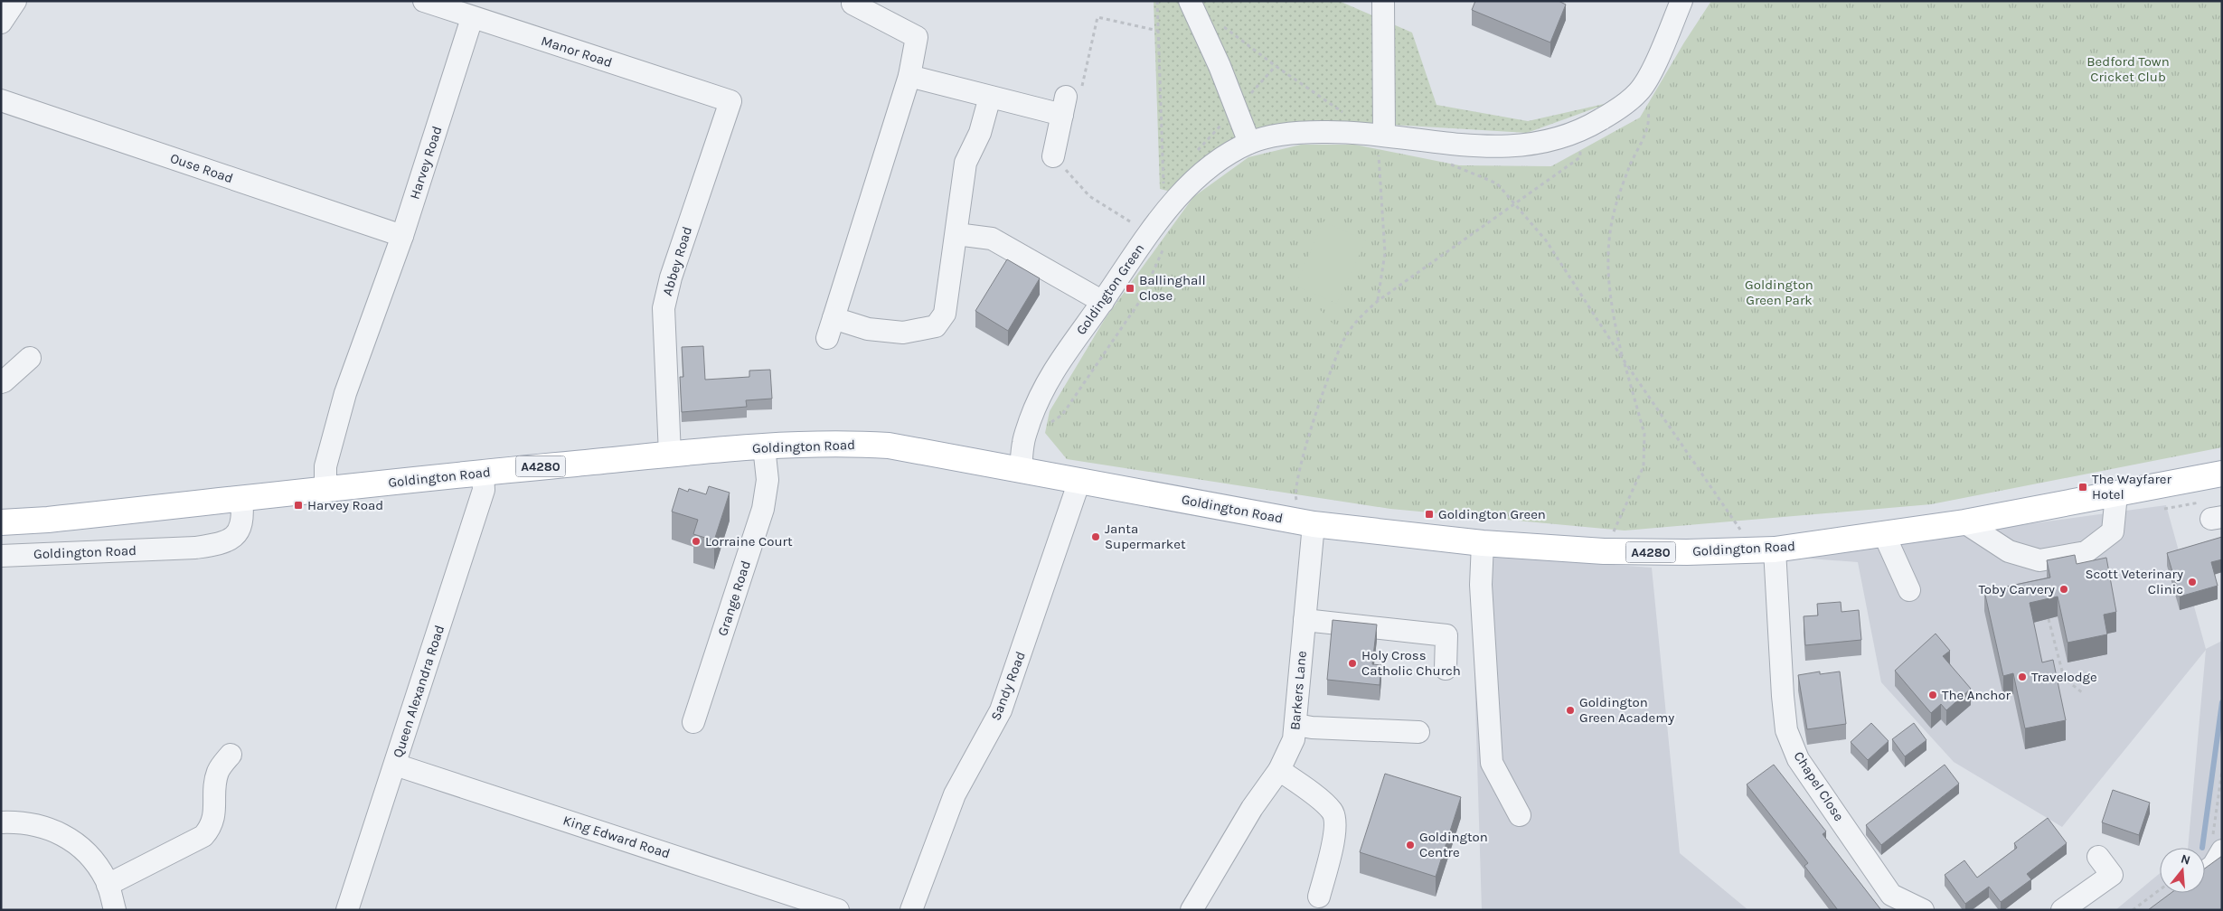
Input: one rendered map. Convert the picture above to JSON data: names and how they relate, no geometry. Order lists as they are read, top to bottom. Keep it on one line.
{"streets":{"main road":["Goldington Road","A4280"],"street":["Manor Road","Harvey Road","Ouse Road","Abbey Road","Goldington Green","Grange Road","Sandy Road","Barkers Lane","Queen Alexandra Road","Chapel Close","King Edward Road"]},"crossings":[["Manor Road","Harvey Road"],["Manor Road","Abbey Road"],["Harvey Road","Ouse Road"],["Harvey Road","Goldington Road"],["Abbey Road","Goldington Road"],["Goldington Green","Goldington Road"],["Goldington Road","Grange Road"],["Goldington Road","Sandy Road"],["Goldington Road","Barkers Lane"],["Goldington Road","Queen Alexandra Road"],["Goldington Road","Chapel Close"],["Queen Alexandra Road","King Edward Road"]],"parks":["Bedford Town Cricket Club","Goldington Green Park"],"places":{"transit":["Ballinghall Close","The Wayfarer Hotel","Harvey Road","Goldington Green"],"other":["Janta Supermarket","Lorraine Court","Scott Veterinary Clinic","Toby Carvery","Holy Cross Catholic Church","Travelodge","The Anchor","Goldington Green Academy","Goldington Centre"]},"north":"top"}
